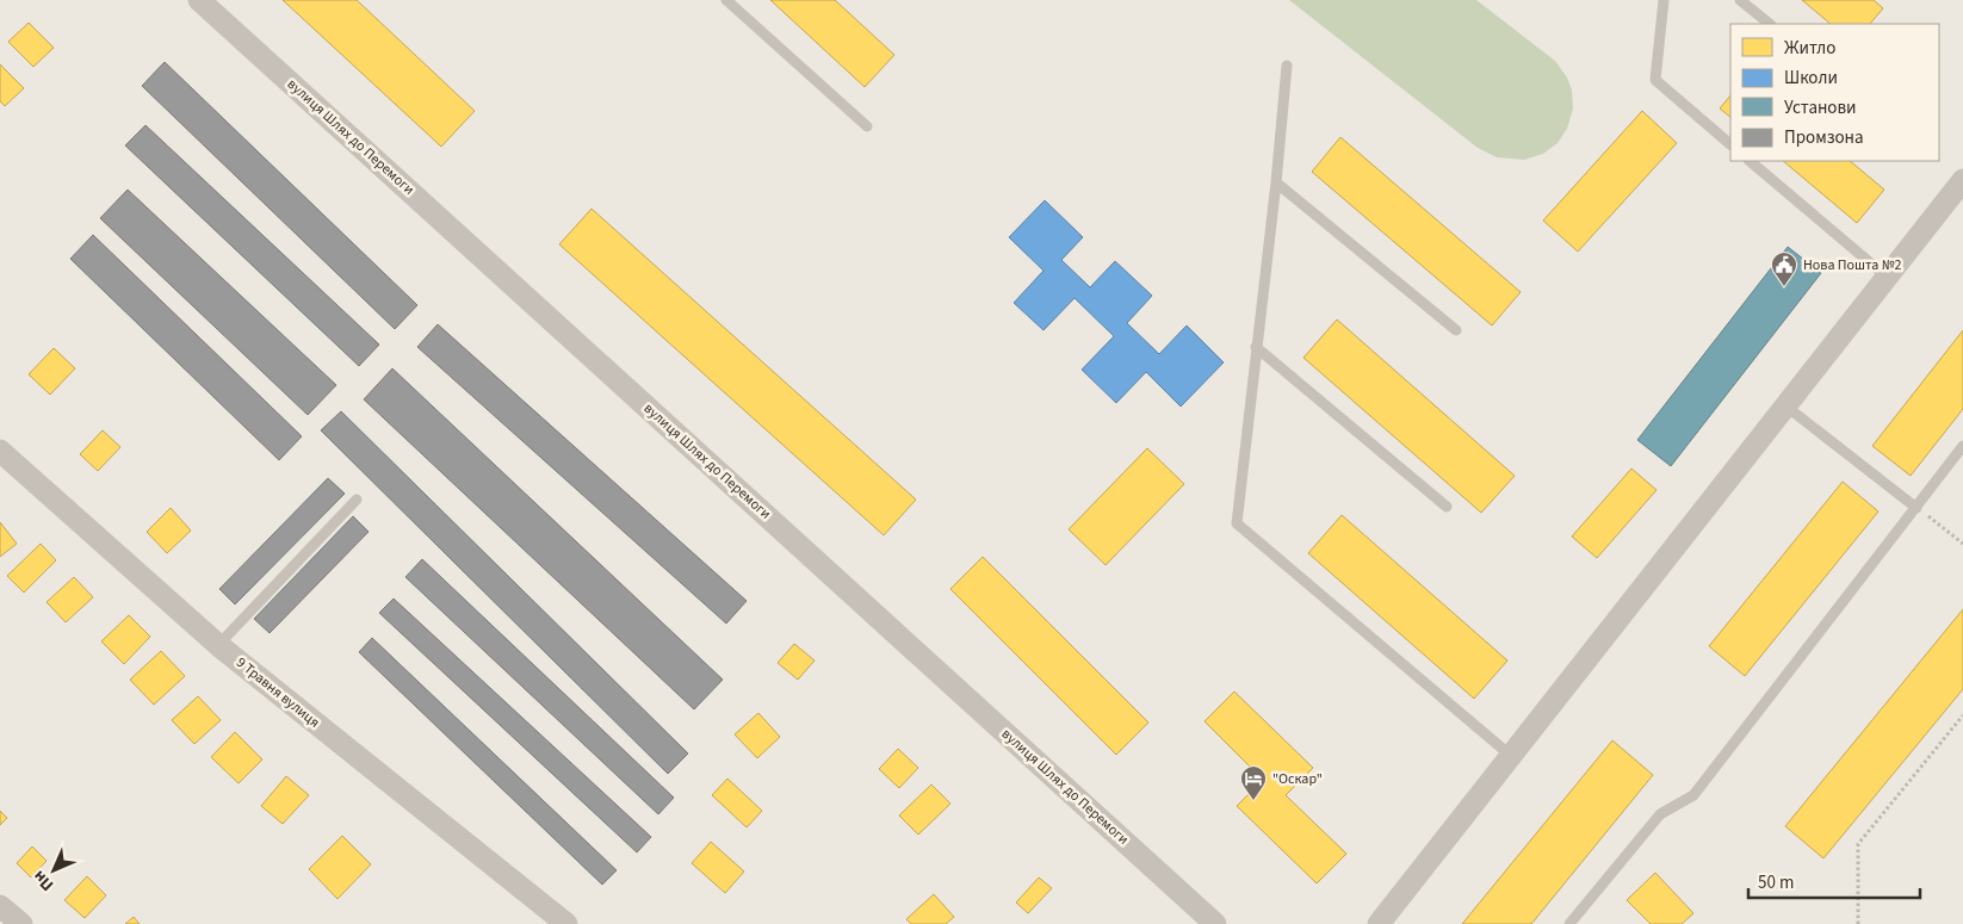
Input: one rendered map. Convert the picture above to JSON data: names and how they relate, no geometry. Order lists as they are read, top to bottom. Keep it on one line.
{"streets":{"street":["вулиця Шлях до Перемоги","9 Травня вулиця"]},"places":{"public building":["Нова Пошта №2"],"hotel":["\"Оскар\""]},"legend":["Житло","Школи","Установи","Промзона"],"scale_bar":"50 m","north":"bottom left"}
